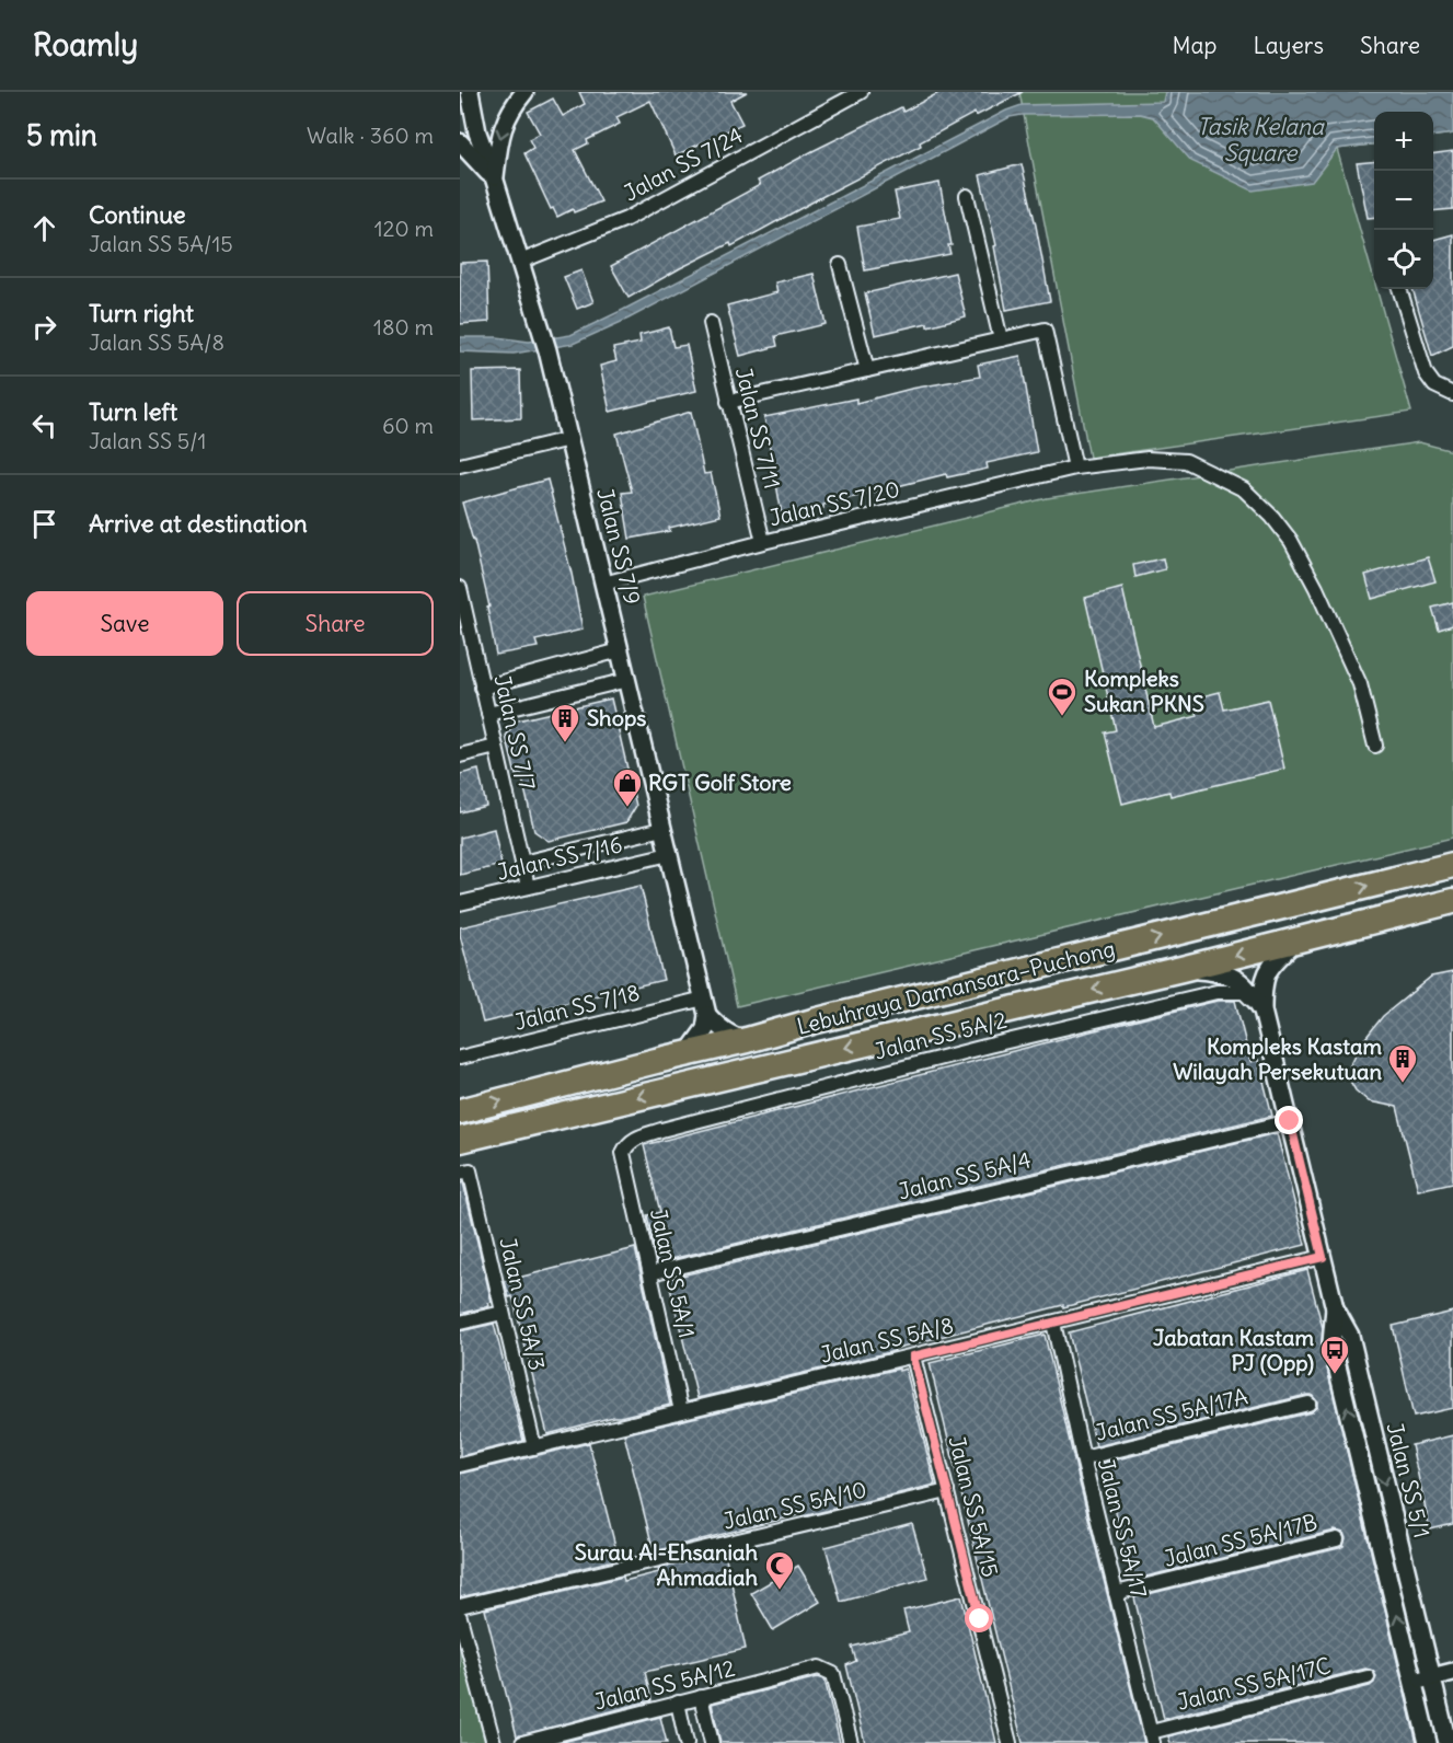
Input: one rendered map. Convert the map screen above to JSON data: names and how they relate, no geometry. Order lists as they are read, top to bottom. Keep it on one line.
{"streets":{"highway":["Lebuhraya Damansara–Puchong"],"street":["Jalan SS 7/24","Jalan SS 7/11","Jalan SS 7/20","Jalan SS 7/9","Jalan SS 7/7","Jalan SS 7/16","Jalan SS 7/18","Jalan SS 5A/2","Jalan SS 5A/4","Jalan SS 5A/1","Jalan SS 5A/3","Jalan SS 5A/8","Jalan SS 5A/17A","Jalan SS 5/1","Jalan SS 5A/10","Jalan SS 5A/15","Jalan SS 5A/17","Jalan SS 5A/17B","Jalan SS 5A/17C","Jalan SS 5A/12"]},"crossings":[["Jalan SS 7/24","Jalan SS 7/9"],["Jalan SS 7/11","Jalan SS 7/20"],["Jalan SS 7/20","Jalan SS 7/9"],["Jalan SS 7/9","Jalan SS 7/16"],["Jalan SS 7/9","Jalan SS 7/18"],["Jalan SS 7/7","Jalan SS 7/16"],["Lebuhraya Damansara–Puchong","Jalan SS 5/1"],["Jalan SS 5A/2","Jalan SS 5A/1"],["Jalan SS 5A/2","Jalan SS 5/1"],["Jalan SS 5A/4","Jalan SS 5A/1"],["Jalan SS 5A/4","Jalan SS 5/1"],["Jalan SS 5A/1","Jalan SS 5A/8"],["Jalan SS 5A/3","Jalan SS 5A/8"],["Jalan SS 5A/8","Jalan SS 5/1"],["Jalan SS 5A/8","Jalan SS 5A/15"],["Jalan SS 5A/8","Jalan SS 5A/17"],["Jalan SS 5A/17A","Jalan SS 5A/17"],["Jalan SS 5A/10","Jalan SS 5A/15"],["Jalan SS 5A/17","Jalan SS 5A/17B"],["Jalan SS 5A/17","Jalan SS 5A/17C"]],"water":["Tasik Kelana Square"],"places":{"sports":["Kompleks Sukan PKNS"],"building":["Shops","Kompleks Kastam Wilayah Persekutuan"],"shop":["RGT Golf Store"],"bus stop":["Jabatan Kastam PJ (Opp)"],"mosque":["Surau Al-Ehsaniah Ahmadiah"]},"page":{"header":"Roamly","nav":["Map","Layers","Share"],"heading":["5 min","Walk · 360 m"],"map_buttons":["+","−"],"list":[["Continue","Jalan SS 5A/15","120 m"],["Turn right","Jalan SS 5A/8","180 m"],["Turn left","Jalan SS 5/1","60 m"],"Arrive at destination"],"buttons":["Save","Share"]}}
